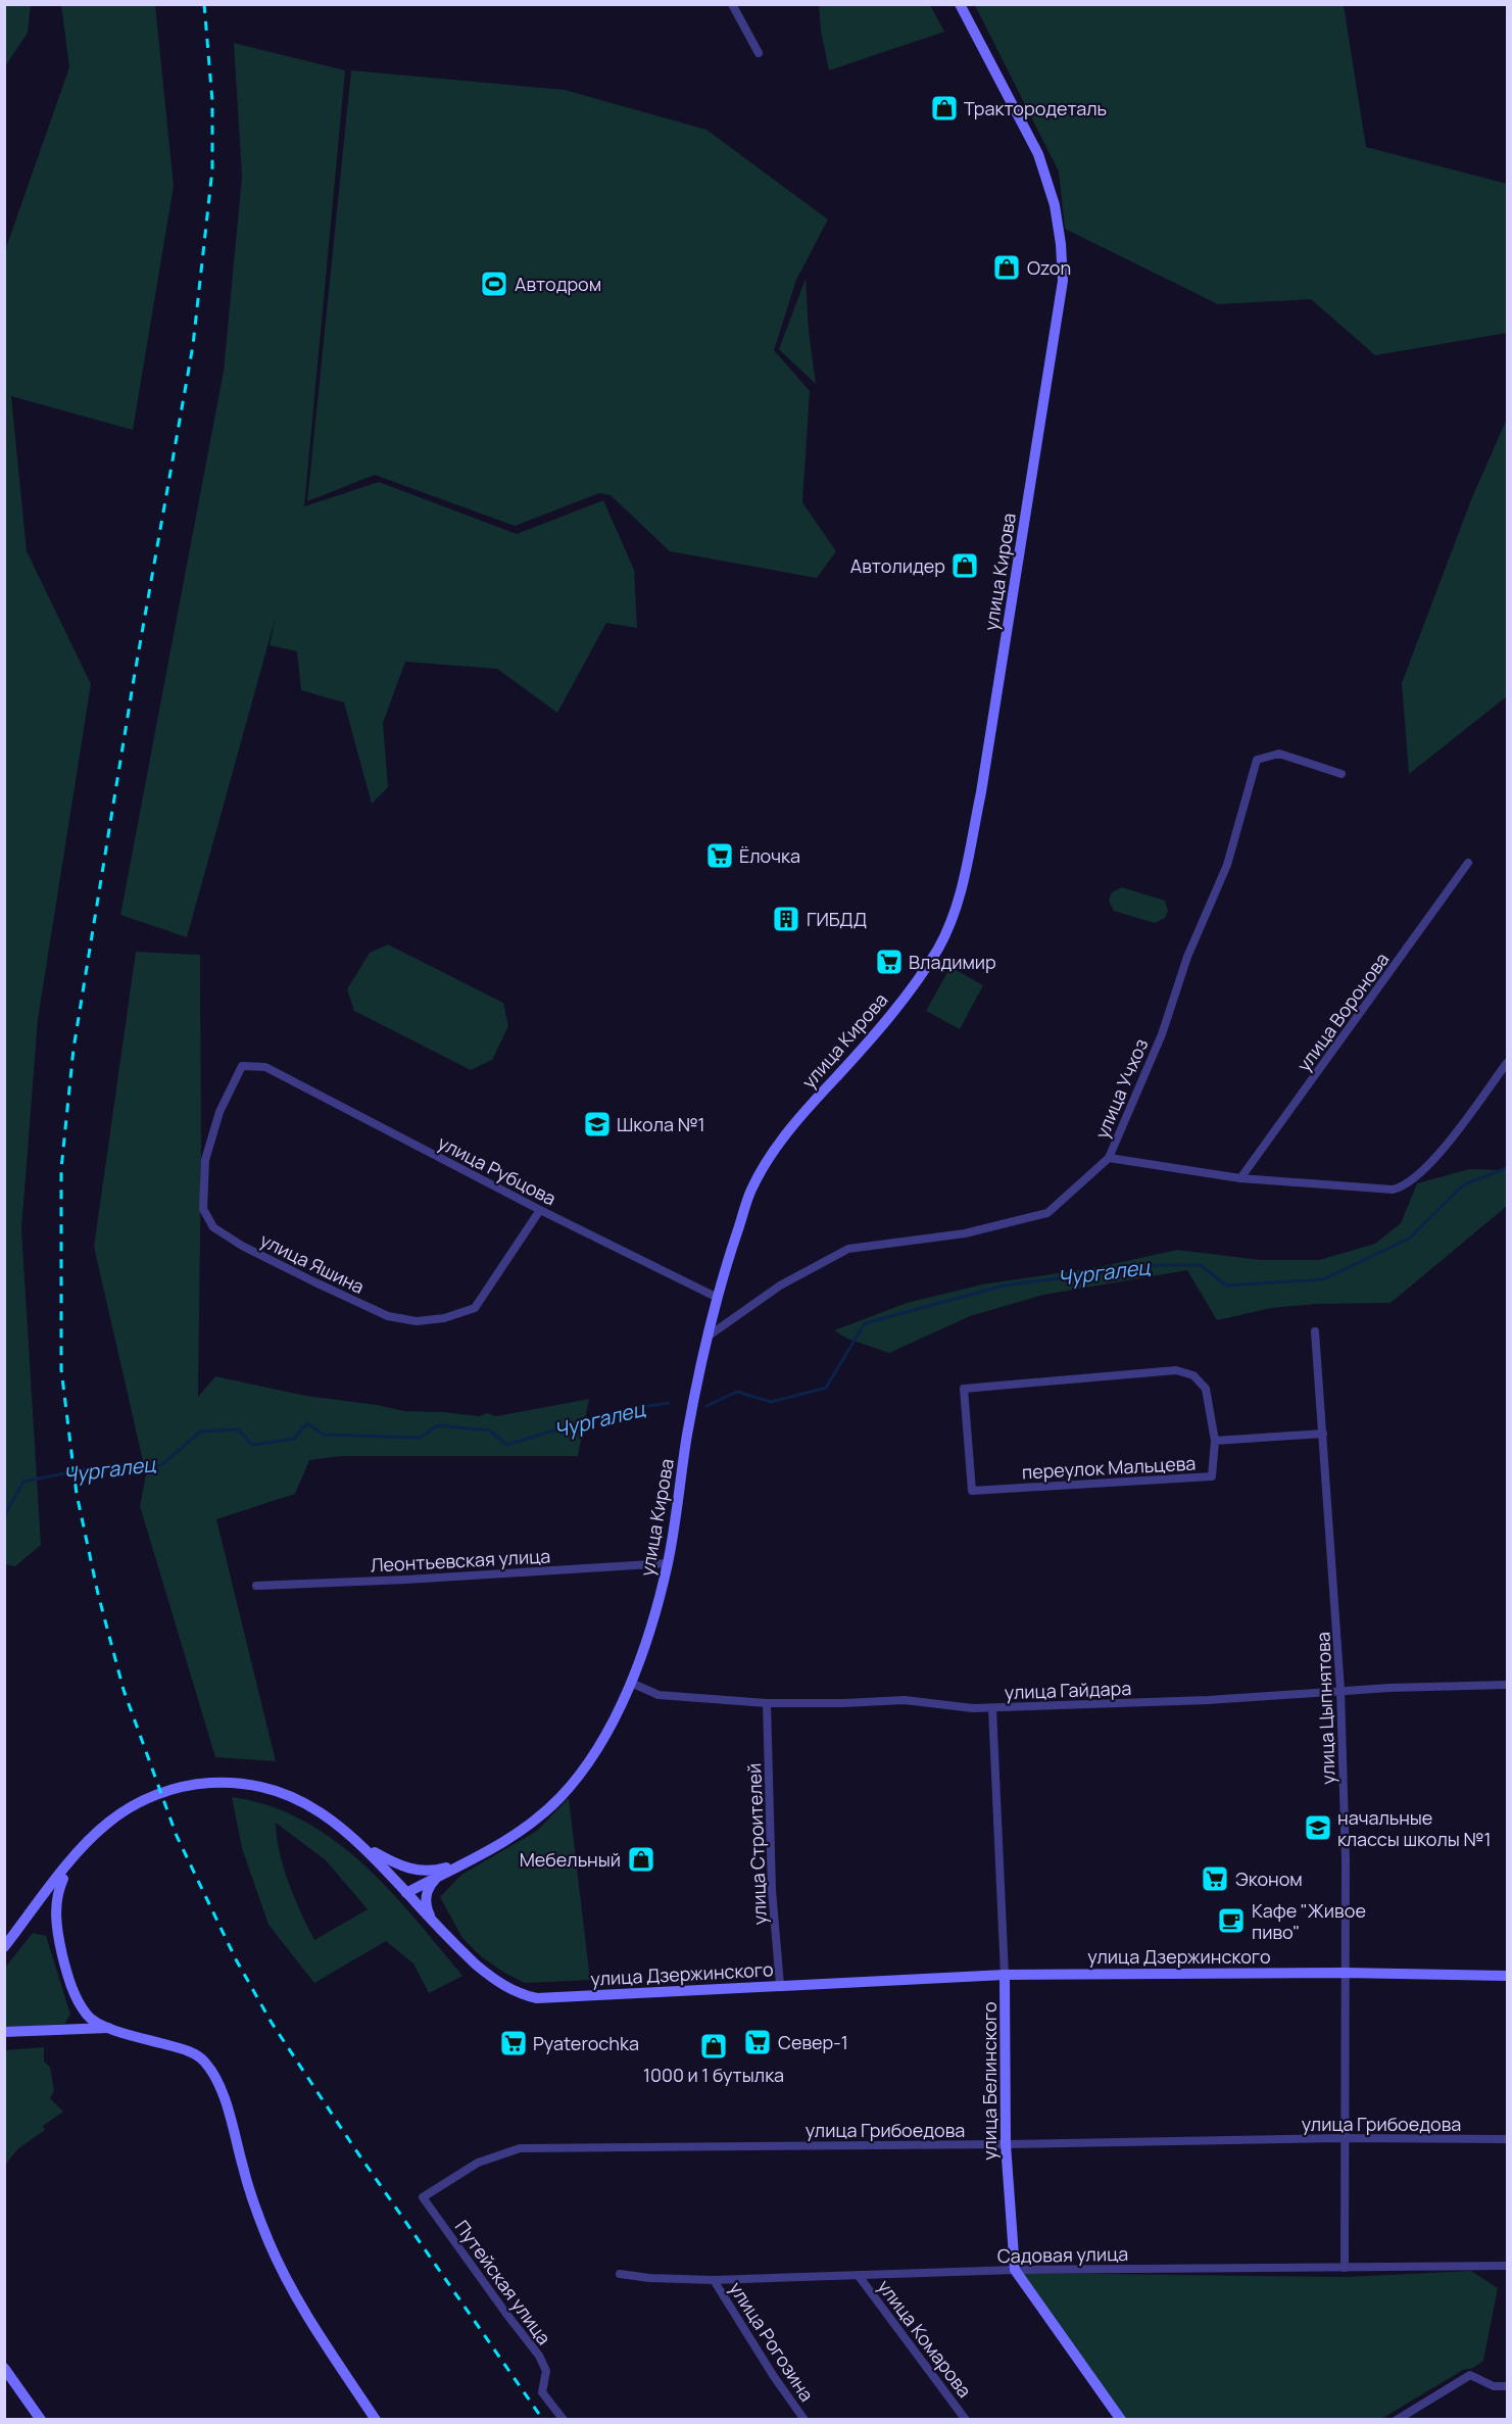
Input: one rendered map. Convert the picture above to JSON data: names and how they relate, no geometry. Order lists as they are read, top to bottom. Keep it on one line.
{"streets":{"main road":["улица Кирова","улица Дзержинского","улица Белинского"],"street":["улица Воронова","улица Учхоз","улица Рубцова","улица Яшина","переулок Мальцева","Леонтьевская улица","улица Гайдара","улица Цыпнятова","улица Строителей","улица Грибоедова","Садовая улица","Путейская улица","улица Комарова","улица Рогозина"]},"crossings":[["улица Кирова","улица Учхоз"],["улица Кирова","улица Рубцова"],["улица Кирова","Леонтьевская улица"],["улица Кирова","улица Гайдара"],["улица Кирова","улица Дзержинского"],["улица Рубцова","улица Яшина"],["переулок Мальцева","улица Цыпнятова"],["улица Гайдара","улица Цыпнятова"],["улица Гайдара","улица Строителей"],["улица Гайдара","улица Белинского"],["улица Цыпнятова","улица Дзержинского"],["улица Цыпнятова","улица Грибоедова"],["улица Цыпнятова","Садовая улица"],["улица Строителей","улица Дзержинского"],["улица Дзержинского","улица Белинского"],["улица Белинского","улица Грибоедова"],["улица Белинского","Садовая улица"],["улица Грибоедова","Путейская улица"],["Садовая улица","улица Комарова"],["Садовая улица","улица Рогозина"]],"water":["Чургалец"],"places":{"shop":["Трактородеталь","Ozon","Автолидер","Мебельный","1000 и 1 бутылка"],"sports":["Автодром"],"supermarket":["Ёлочка","Владимир","Эконом","Север-1","Pyaterochka"],"building":["ГИБДД"],"school or university":["Школа №1","начальные классы школы №1"],"cafe":["Кафе \"Живое пиво\""]}}
